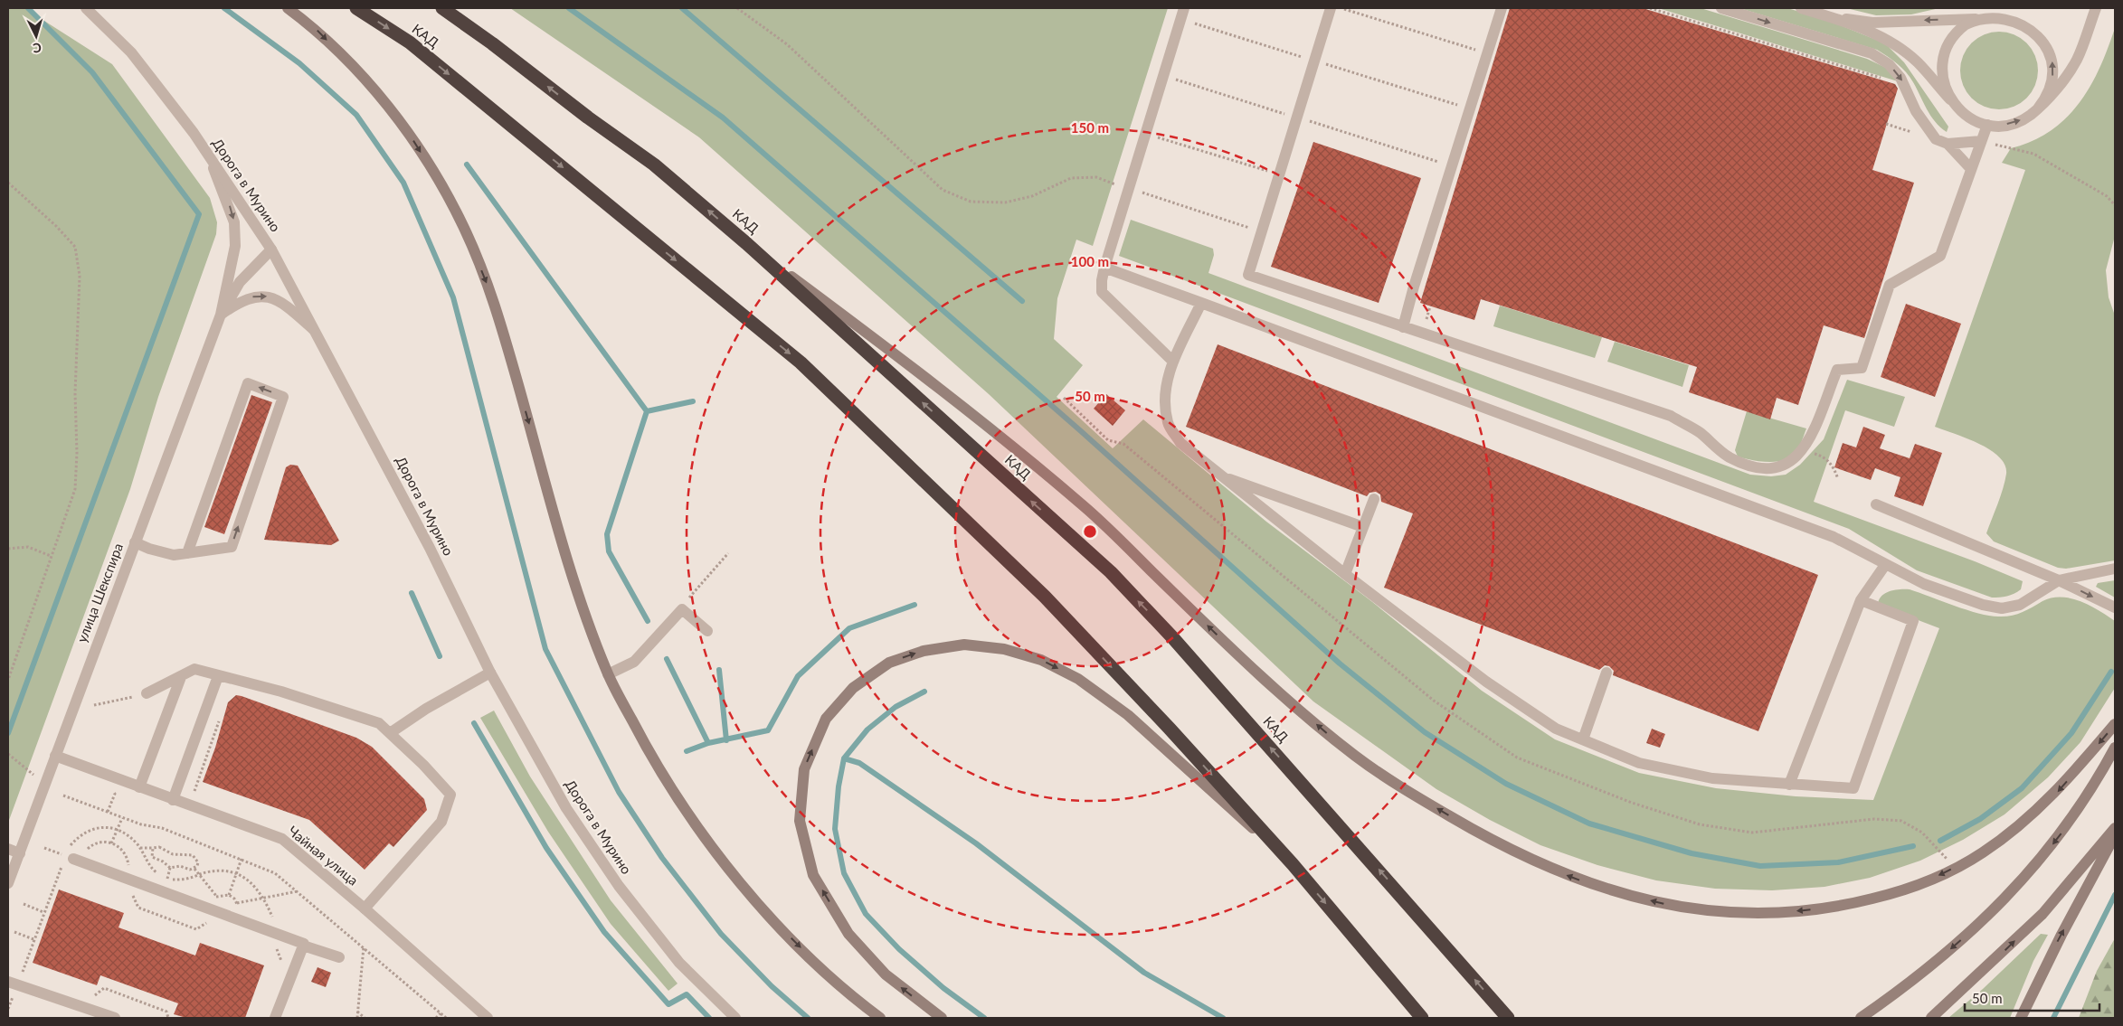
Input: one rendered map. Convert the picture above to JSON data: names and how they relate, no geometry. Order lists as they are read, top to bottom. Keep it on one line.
{"streets":{"highway":["КАД"],"street":["Дорога в Мурино","улица Шекспира","Чайная улица"]},"crossings":[["улица Шекспира","Чайная улица"]],"scale_bar":"50 m","north":"bottom","rings":["150 m","100 m","50 m"]}
